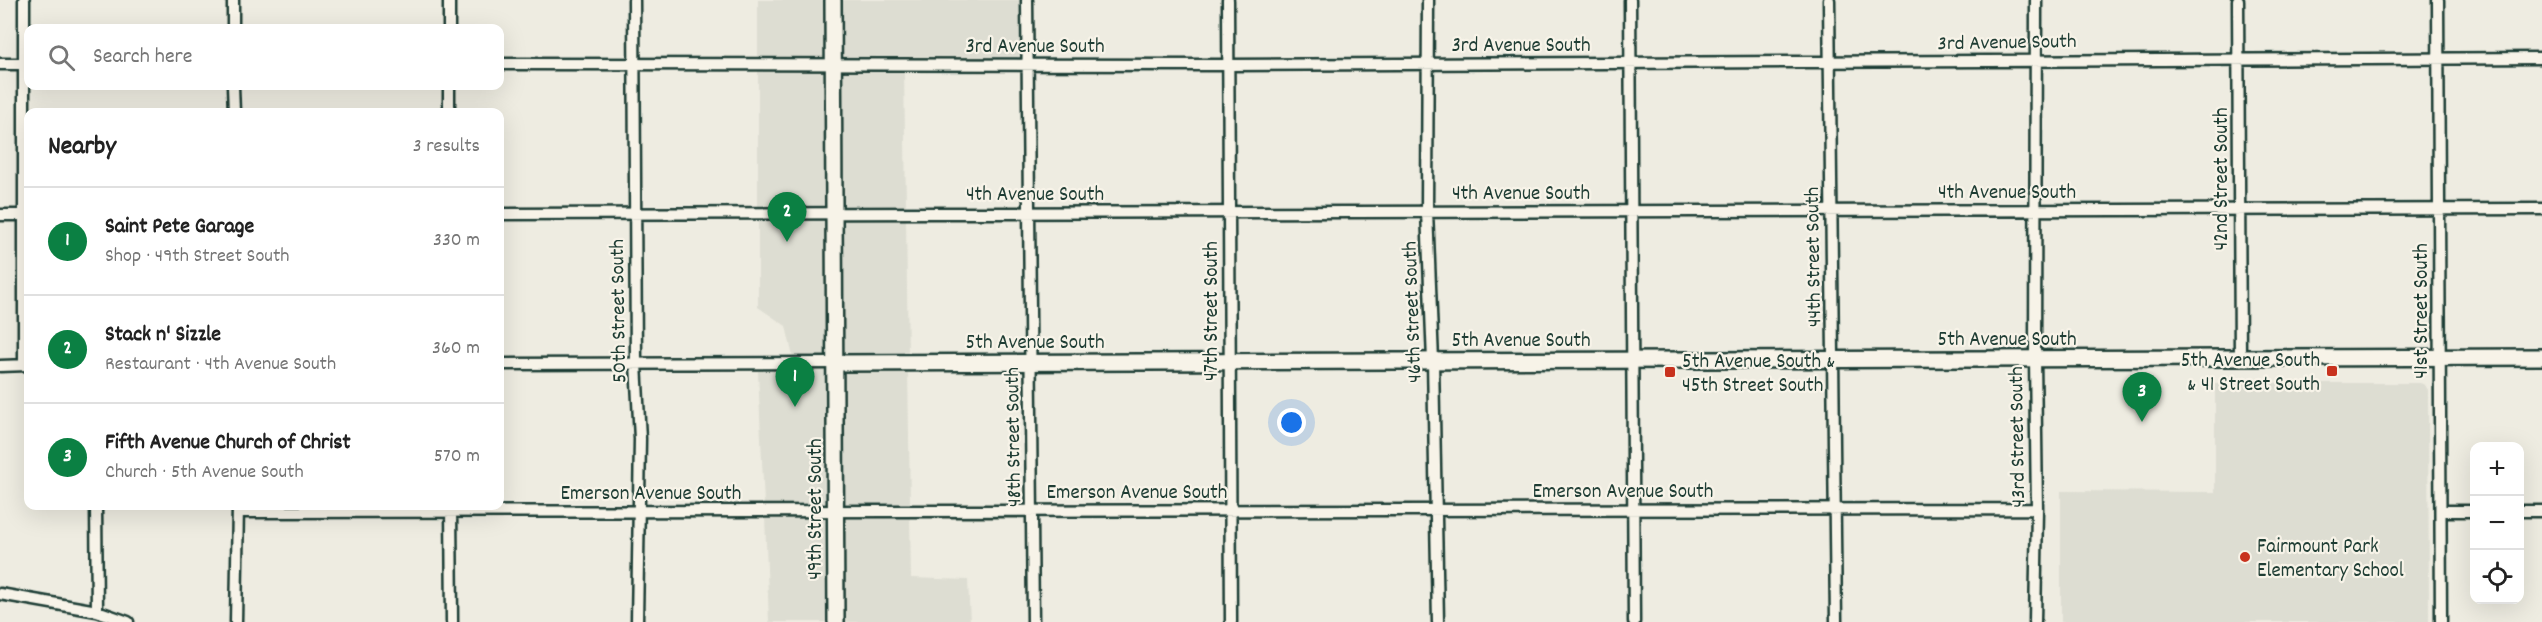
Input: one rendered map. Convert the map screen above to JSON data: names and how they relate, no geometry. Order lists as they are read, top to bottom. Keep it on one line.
{"streets":{"street":["3rd Avenue South","42nd Street South","4th Avenue South","44th Street South","50th Street South","47th Street South","41st Street South","46th Street South","5th Avenue South","48th Street South","43rd Street South","Emerson Avenue South","49th Street South"]},"crossings":[["3rd Avenue South","42nd Street South"],["3rd Avenue South","44th Street South"],["3rd Avenue South","50th Street South"],["3rd Avenue South","47th Street South"],["3rd Avenue South","41st Street South"],["3rd Avenue South","46th Street South"],["3rd Avenue South","48th Street South"],["3rd Avenue South","43rd Street South"],["3rd Avenue South","49th Street South"],["42nd Street South","4th Avenue South"],["42nd Street South","5th Avenue South"],["4th Avenue South","44th Street South"],["4th Avenue South","50th Street South"],["4th Avenue South","47th Street South"],["4th Avenue South","41st Street South"],["4th Avenue South","46th Street South"],["4th Avenue South","48th Street South"],["4th Avenue South","43rd Street South"],["4th Avenue South","49th Street South"],["44th Street South","5th Avenue South"],["44th Street South","Emerson Avenue South"],["50th Street South","5th Avenue South"],["50th Street South","Emerson Avenue South"],["47th Street South","5th Avenue South"],["47th Street South","Emerson Avenue South"],["41st Street South","5th Avenue South"],["46th Street South","5th Avenue South"],["46th Street South","Emerson Avenue South"],["5th Avenue South","48th Street South"],["5th Avenue South","43rd Street South"],["5th Avenue South","49th Street South"],["48th Street South","Emerson Avenue South"],["43rd Street South","Emerson Avenue South"],["Emerson Avenue South","49th Street South"]],"places":{"transit":["5th Avenue South & 41 Street South","5th Avenue South & 45th Street South"],"other":["Fairmount Park Elementary School"]},"page":{"search":"Search here","heading":["Nearby","3 results"],"list":[{"mark":"1","name":"Saint Pete Garage","note":"Shop · 49th Street South","value":"330 m"},{"mark":"2","name":"Stack n' Sizzle","note":"Restaurant · 4th Avenue South","value":"360 m"},{"mark":"3","name":"Fifth Avenue Church of Christ","note":"Church · 5th Avenue South","value":"570 m"}],"pins":["2","1","3"],"map_buttons":["+","−"]}}
